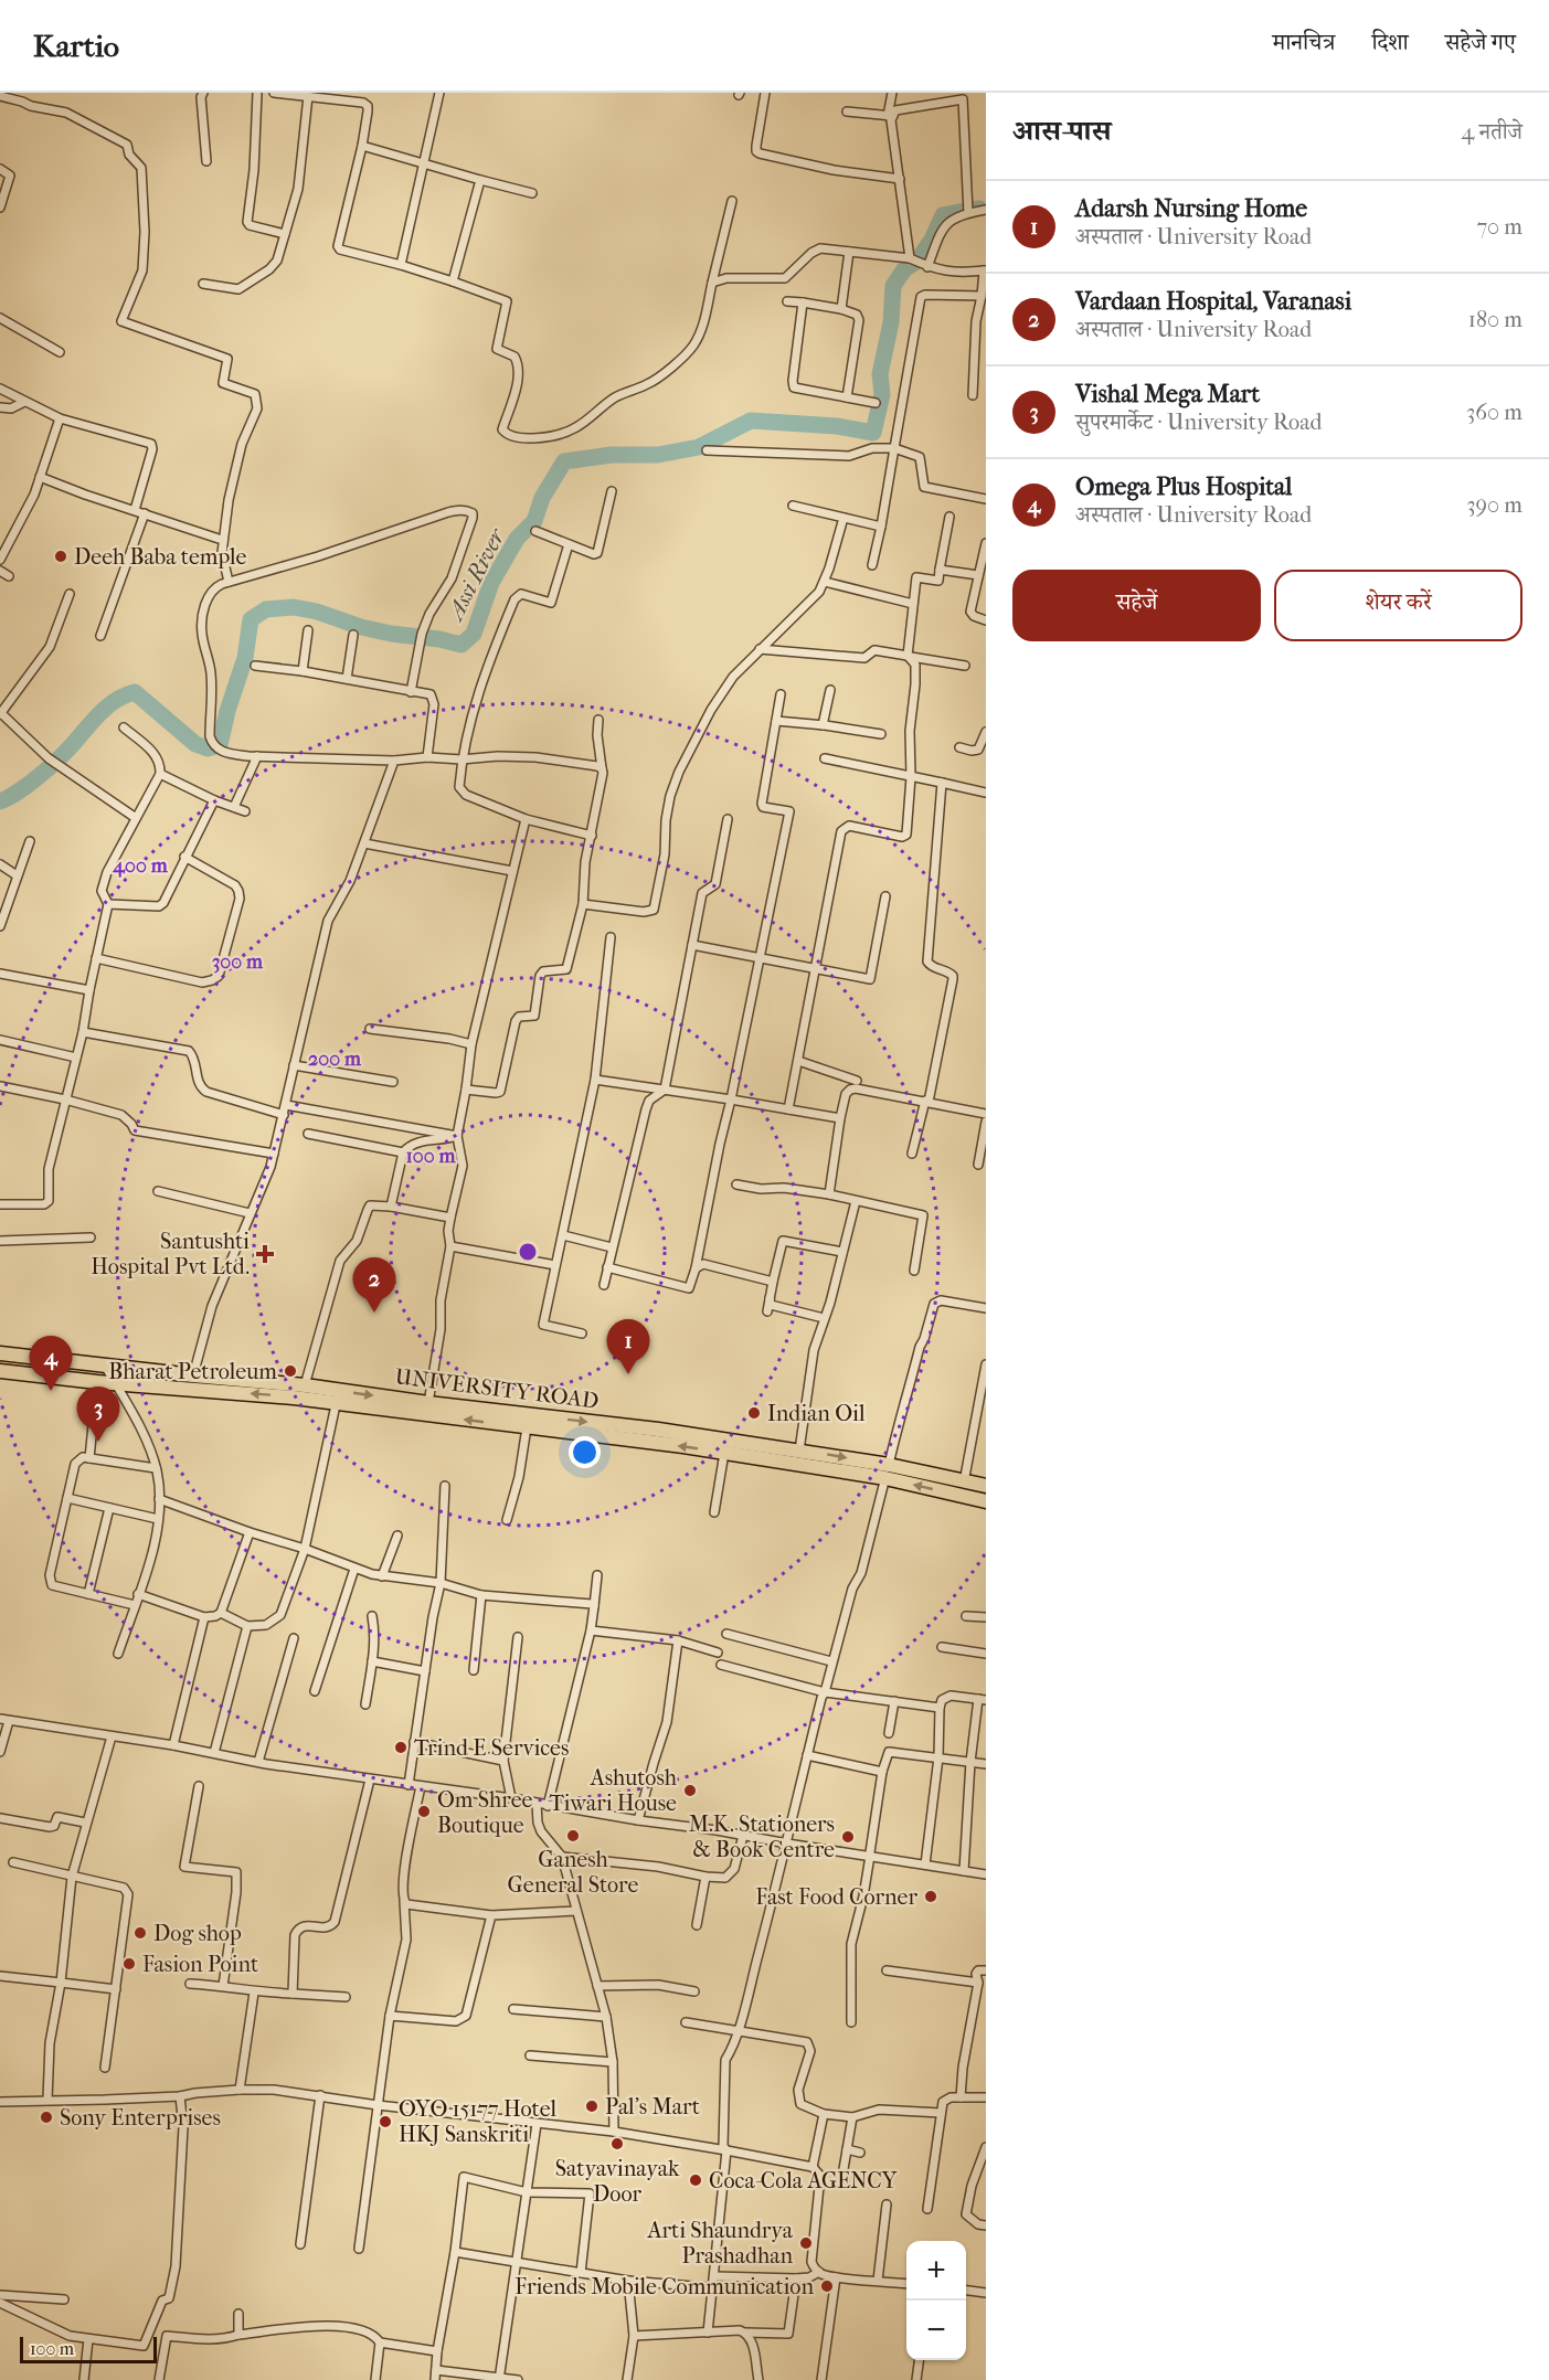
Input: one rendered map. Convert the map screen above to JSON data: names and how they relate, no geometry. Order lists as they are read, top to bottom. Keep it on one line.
{"streets":{"main road":["UNIVERSITY ROAD"]},"water":["Assi River"],"places":{"other":["Deeh Baba temple","Bharat Petroleum","Indian Oil","Trind E Services","Ashutosh Tiwari House","Om Shree Boutique","Ganesh General Store","M.K. Stationers & Book Centre","Fast Food Corner","Dog shop","Fasion Point","Pal's Mart","Sony Enterprises","OYO 15177 Hotel HKJ Sanskriti","Satyavinayak Door","Coca-Cola AGENCY","Arti Shaundrya Prashadhan","Friends Mobile Communication"],"health":["Santushti Hospital Pvt Ltd."]},"scale_bar":"100 m","page":{"header":"Kartio","nav":["मानचित्र","दिशा","सहेजे गए"],"heading":["आस-पास","4 नतीजे"],"list":[{"mark":"1","name":"Adarsh Nursing Home","note":"अस्पताल · University Road","value":"70 m"},{"mark":"2","name":"Vardaan Hospital, Varanasi","note":"अस्पताल · University Road","value":"180 m"},{"mark":"3","name":"Vishal Mega Mart","note":"सुपरमार्केट · University Road","value":"360 m"},{"mark":"4","name":"Omega Plus Hospital","note":"अस्पताल · University Road","value":"390 m"}],"buttons":["सहेजें","शेयर करें"],"pins":["2","1","4","3"],"map_buttons":["+","−"],"scale":"100 m"},"rings":["400 m","300 m","200 m","100 m"]}
